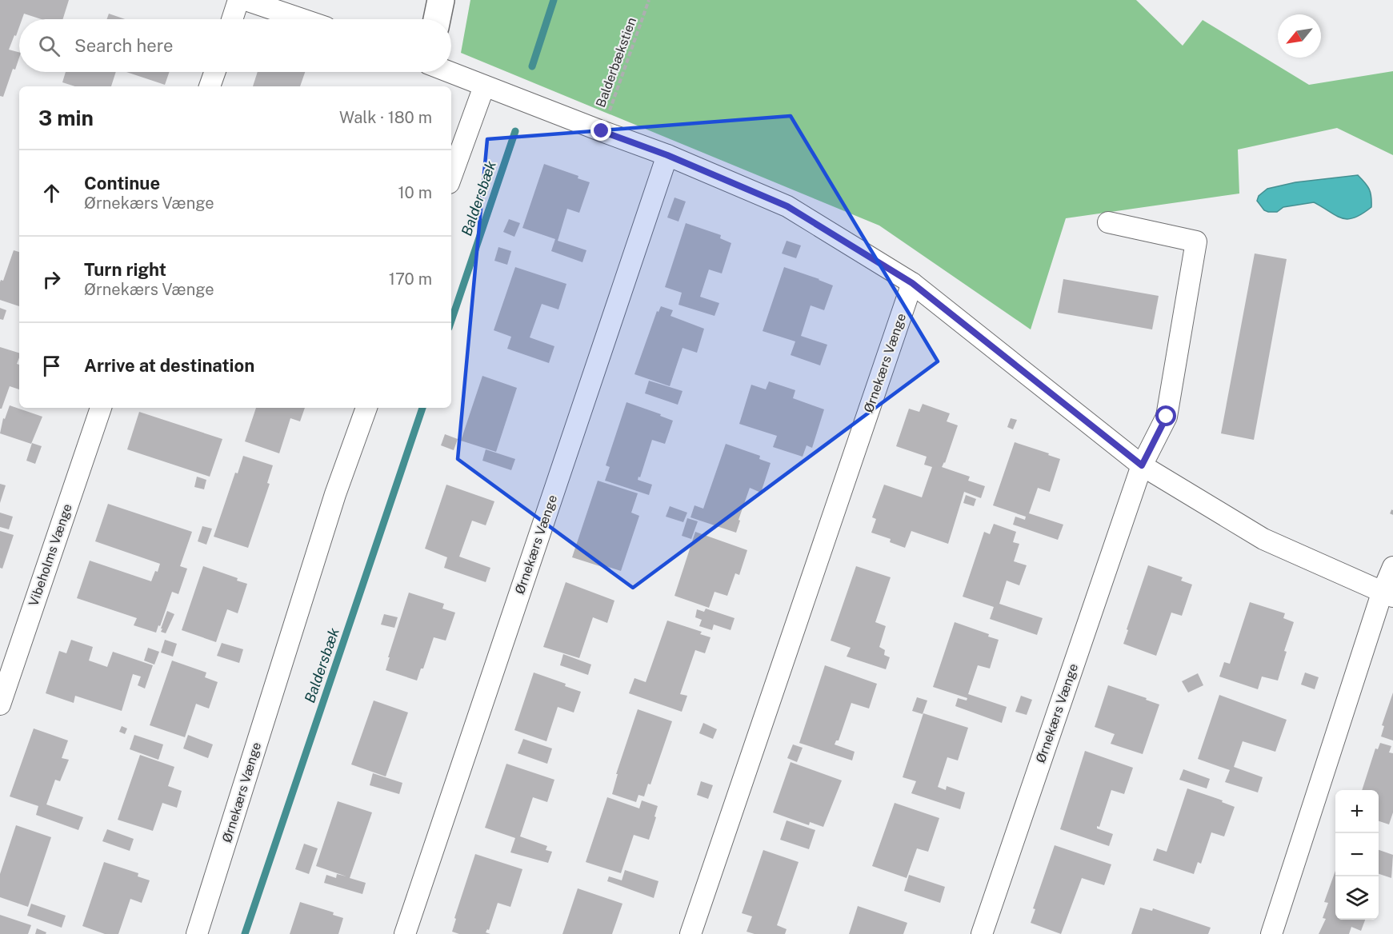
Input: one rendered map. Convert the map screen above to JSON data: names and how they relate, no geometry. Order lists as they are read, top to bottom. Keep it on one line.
{"streets":{"street":["Ørnekærs Vænge","Vibeholms Vænge"],"path":["Balderbækstien"]},"water":["Baldersbæk"],"north":"bottom left","page":{"search":"Search here","heading":["3 min","Walk · 180 m"],"list":[["Continue","Ørnekærs Vænge","10 m"],["Turn right","Ørnekærs Vænge","170 m"],"Arrive at destination"],"map_buttons":["+","−"]}}
